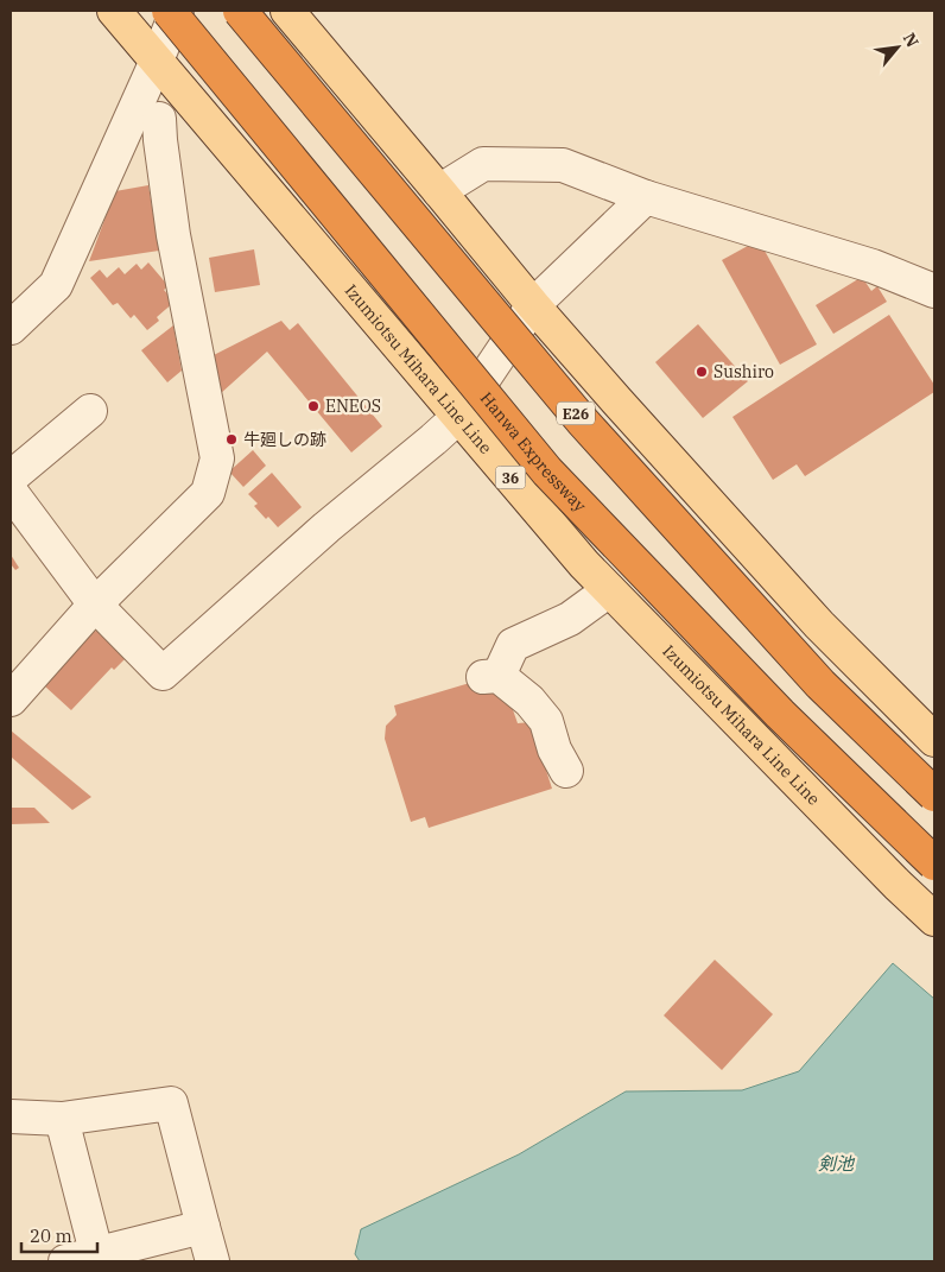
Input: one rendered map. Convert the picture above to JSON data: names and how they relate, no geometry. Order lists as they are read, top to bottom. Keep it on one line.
{"streets":{"highway":["E26","Hanwa Expressway"],"main road":["Izumiotsu Mihara Line Line","36"]},"water":["剣池"],"places":["Sushiro","ENEOS","牛廻しの跡"],"scale_bar":"20 m","north":"top right"}
